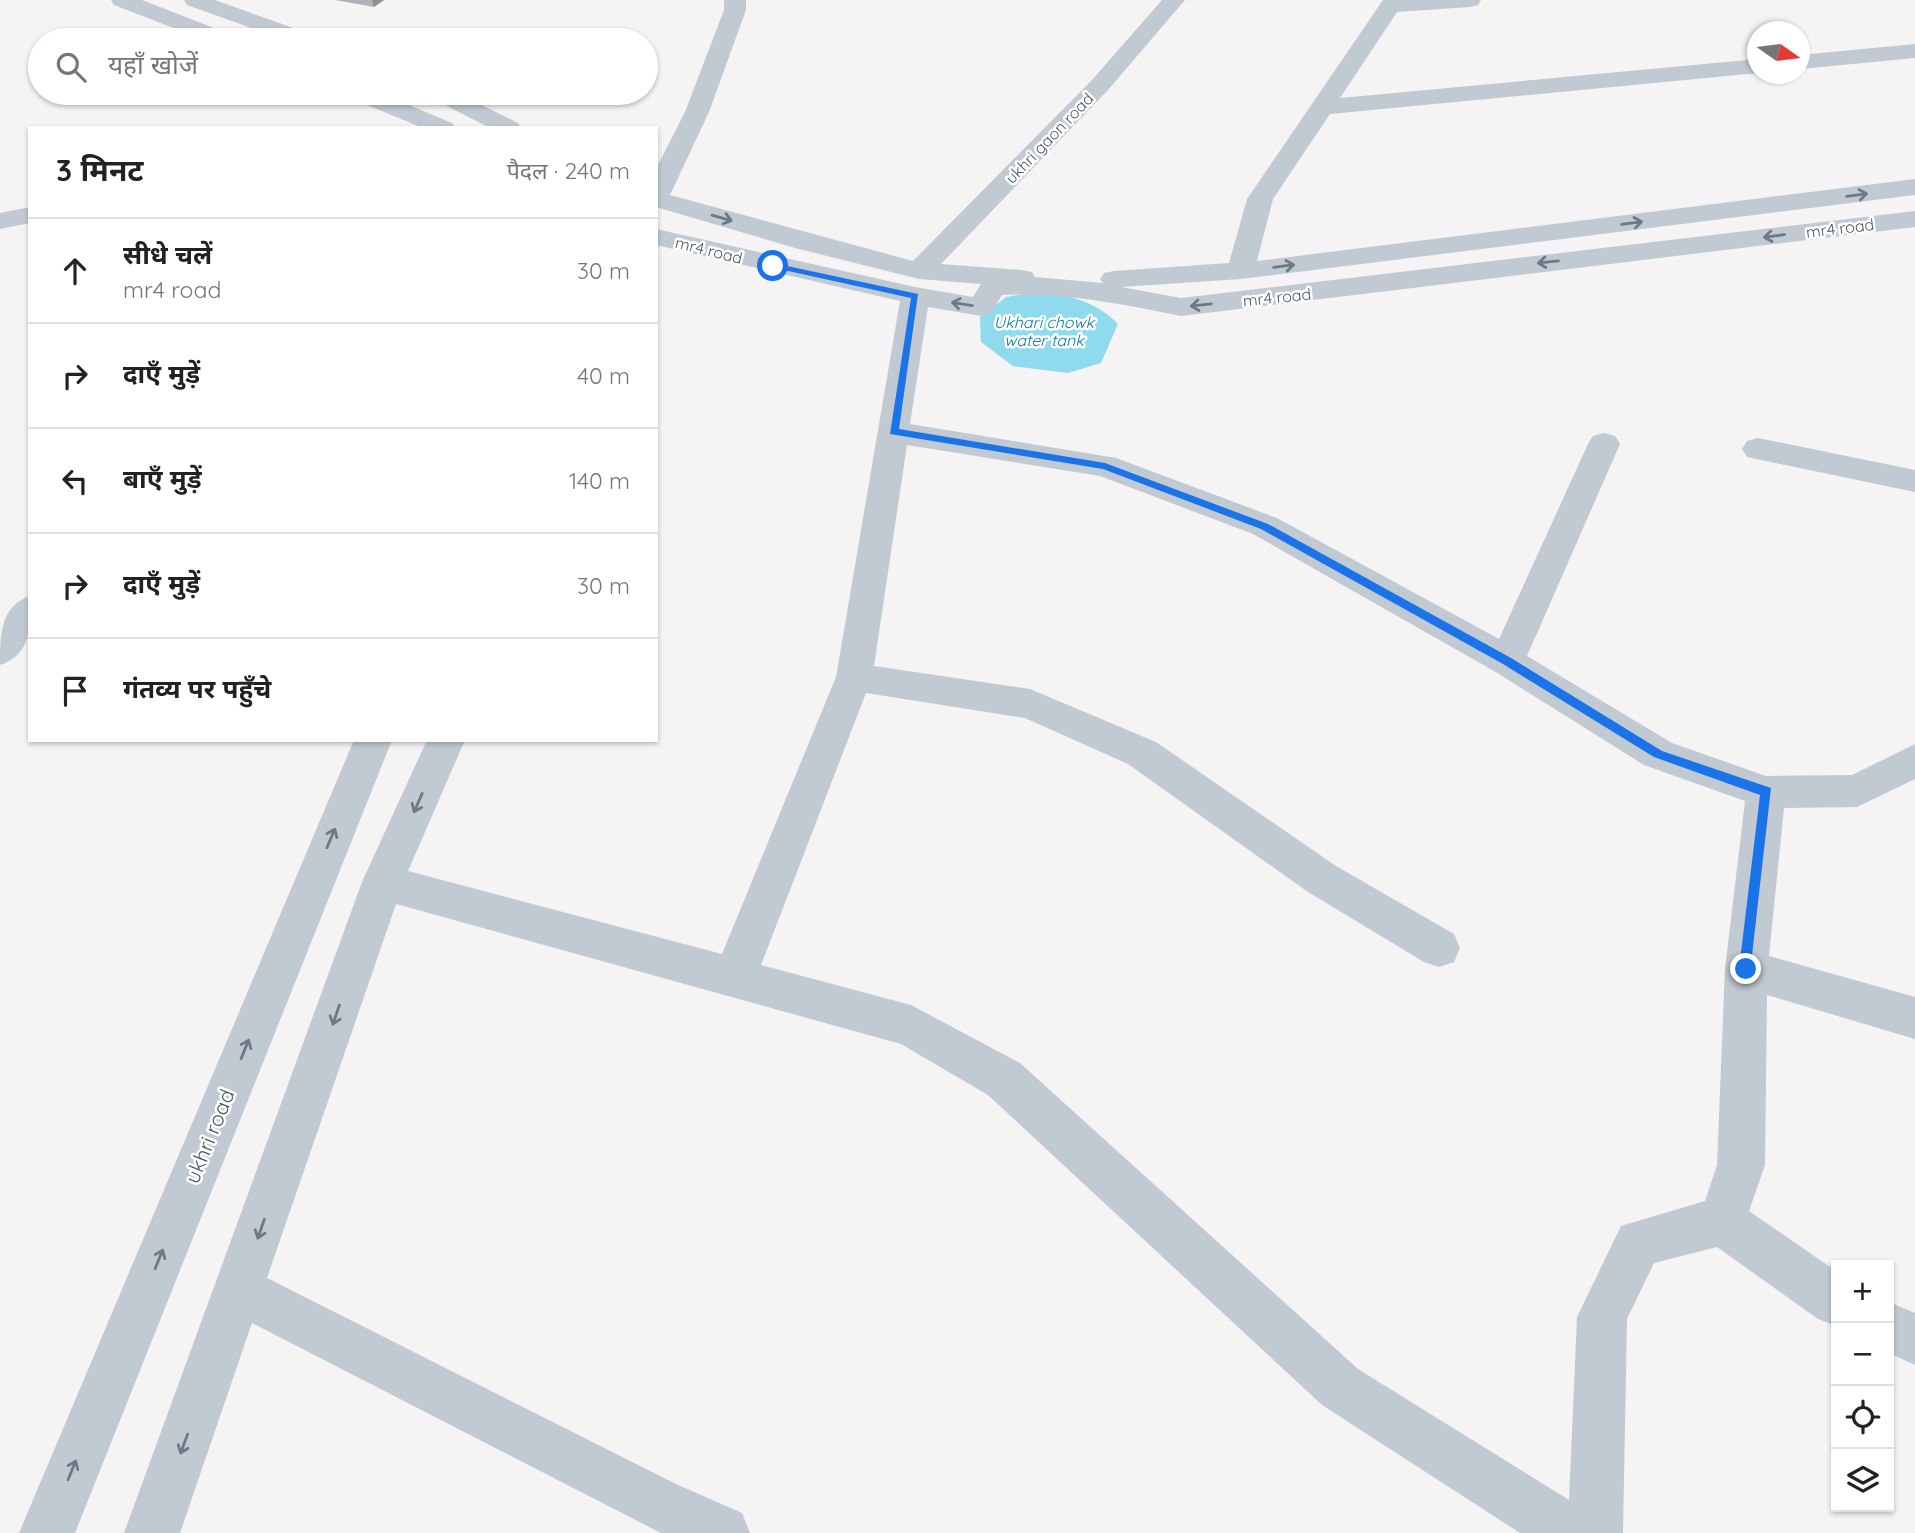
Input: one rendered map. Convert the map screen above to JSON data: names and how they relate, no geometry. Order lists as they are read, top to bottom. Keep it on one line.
{"streets":{"street":["ukhri gaon road","mr4 road","ukhri road"]},"crossings":[["ukhri gaon road","mr4 road"]],"water":["Ukhari chowk water tank"],"north":"right","page":{"search":"यहाँ खोजें","heading":["3 मिनट","पैदल · 240 m"],"list":[["सीधे चलें","mr4 road","30 m"],["दाएँ मुड़ें","40 m"],["बाएँ मुड़ें","140 m"],["दाएँ मुड़ें","30 m"],"गंतव्य पर पहुँचे"],"map_buttons":["+","−"]}}
